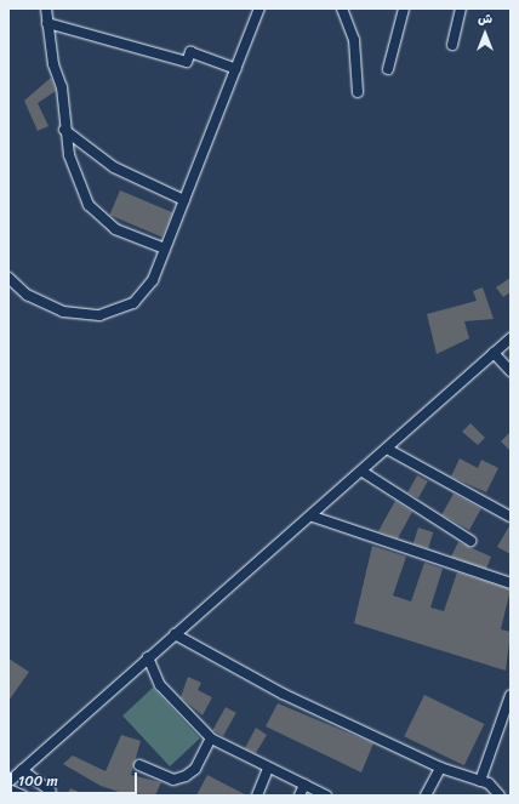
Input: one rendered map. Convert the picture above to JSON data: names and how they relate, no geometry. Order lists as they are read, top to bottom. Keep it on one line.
{"scale_bar":"100 m","north":"top"}
